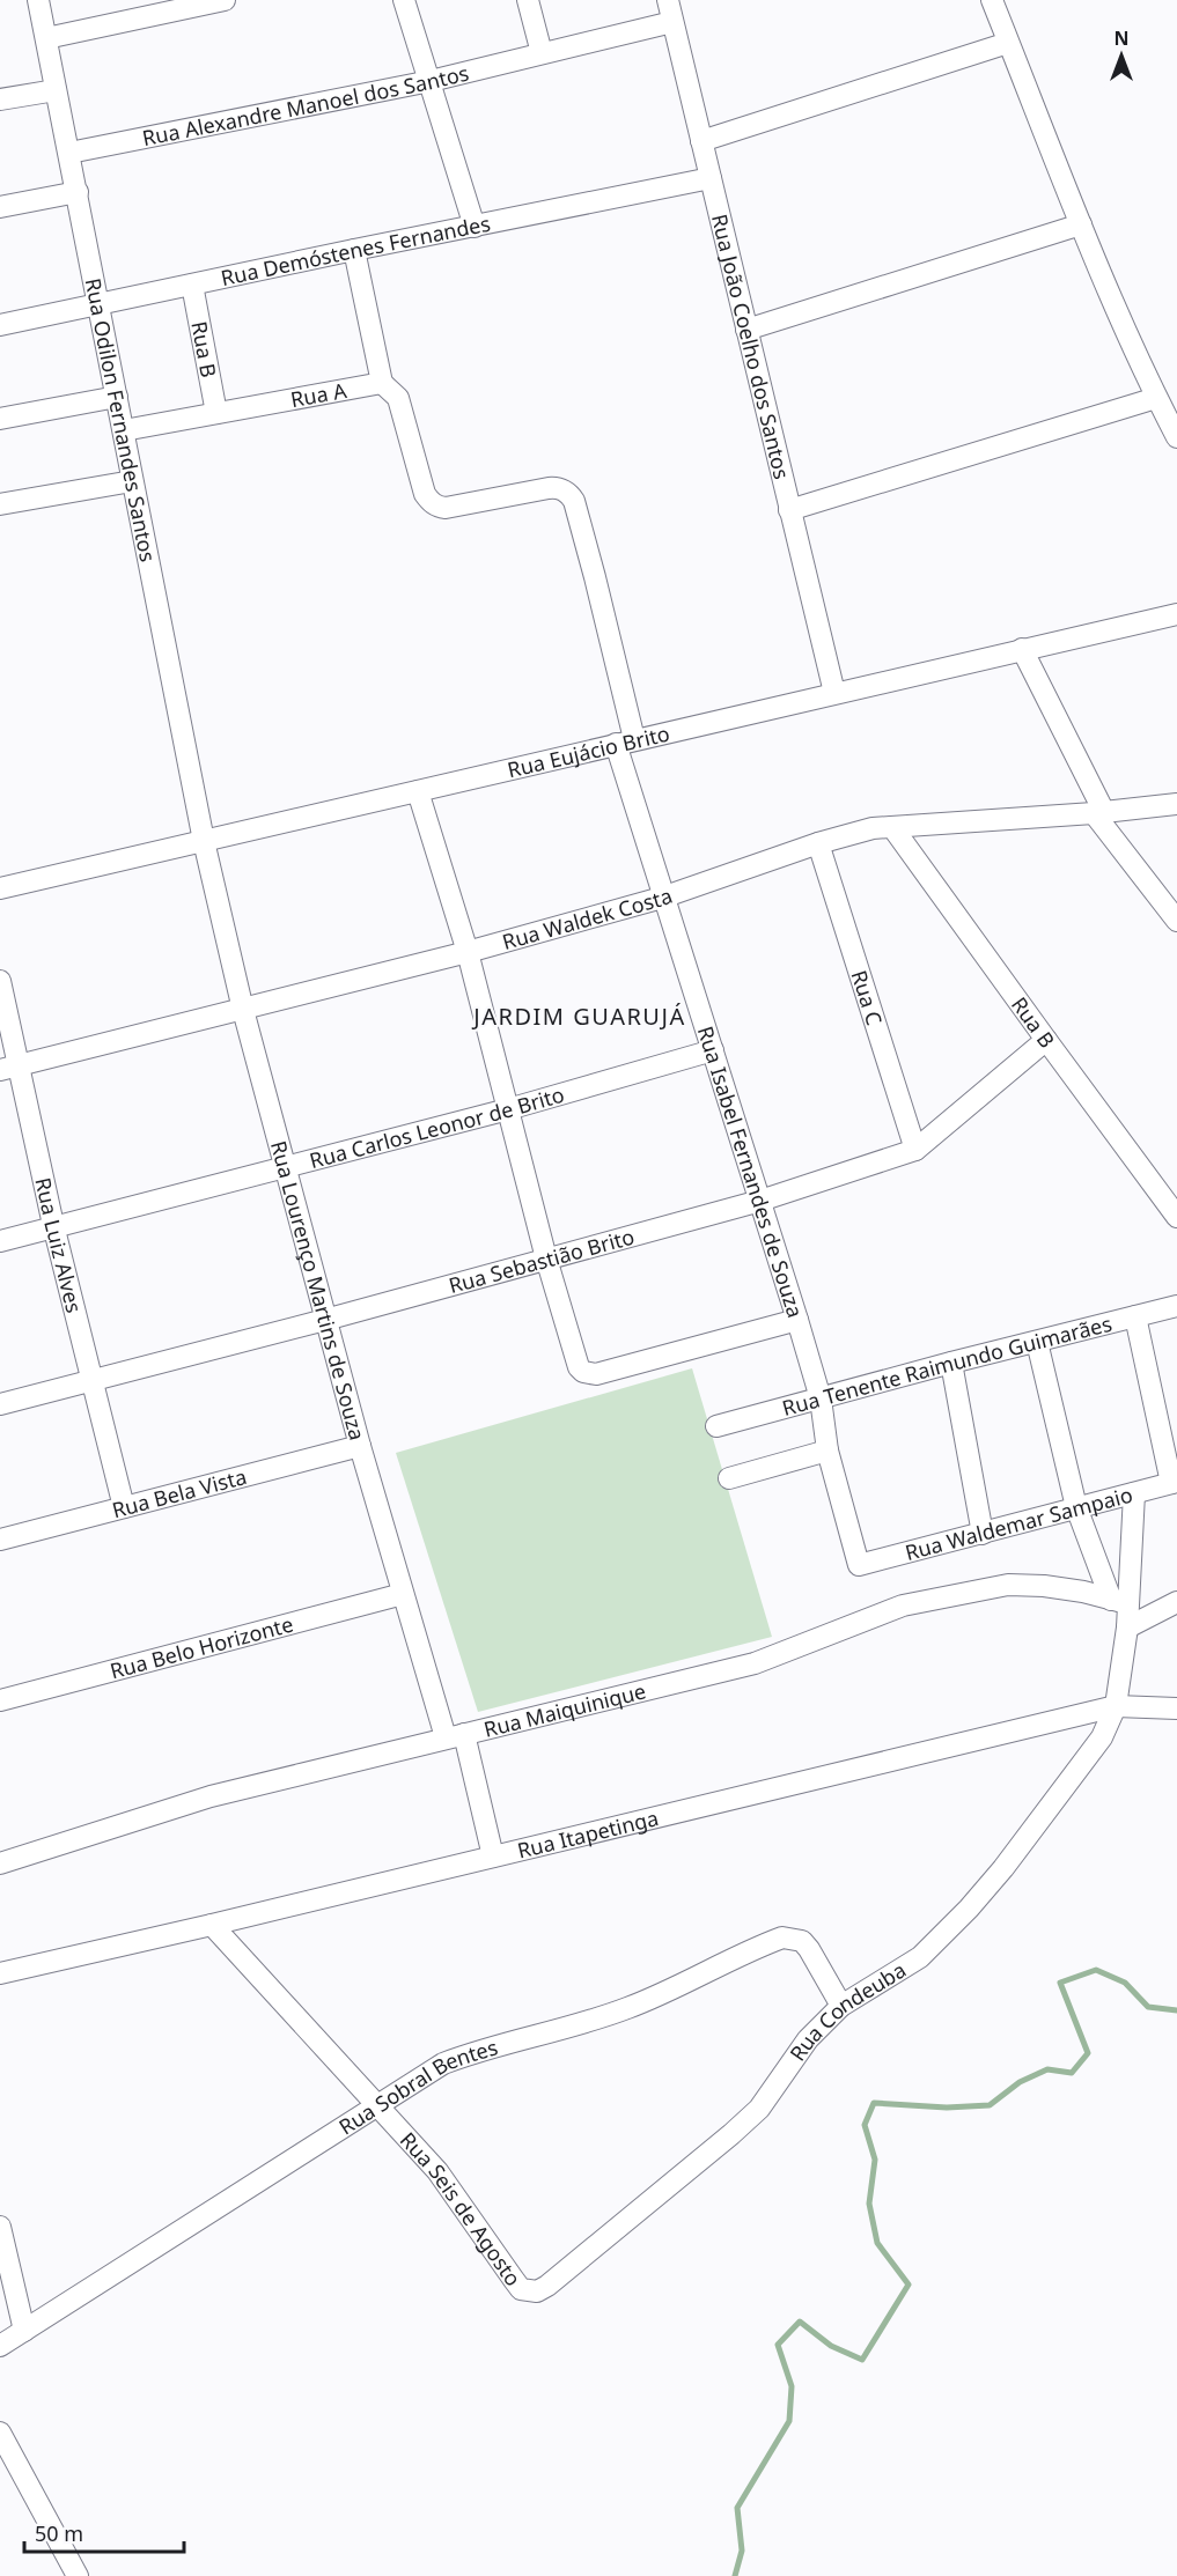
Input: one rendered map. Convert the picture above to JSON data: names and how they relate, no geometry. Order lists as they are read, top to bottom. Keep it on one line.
{"streets":{"street":["Rua Alexandre Manoel dos Santos","Rua Demóstenes Fernandes","Rua João Coelho dos Santos","Rua B","Rua A","Rua Odilon Fernandes Santos","Rua Eujácio Brito","Rua Waldek Costa","Rua C","Rua Carlos Leonor de Brito","Rua Isabel Fernandes de Souza","Rua Luiz Alves","Rua Sebastião Brito","Rua Lourenço Martins de Souza","Rua Tenente Raimundo Guimarães","Rua Bela Vista","Rua Waldemar Sampaio","Rua Belo Horizonte","Rua Maiquinique","Rua Itapetinga","Rua Condeuba","Rua Sobral Bentes","Rua Seis de Agosto"]},"crossings":[["Rua Alexandre Manoel dos Santos","Rua João Coelho dos Santos"],["Rua Alexandre Manoel dos Santos","Rua Odilon Fernandes Santos"],["Rua Demóstenes Fernandes","Rua João Coelho dos Santos"],["Rua Demóstenes Fernandes","Rua B"],["Rua Demóstenes Fernandes","Rua Odilon Fernandes Santos"],["Rua João Coelho dos Santos","Rua Eujácio Brito"],["Rua B","Rua A"],["Rua B","Rua Waldek Costa"],["Rua B","Rua Sebastião Brito"],["Rua A","Rua Odilon Fernandes Santos"],["Rua A","Rua Isabel Fernandes de Souza"],["Rua Odilon Fernandes Santos","Rua Eujácio Brito"],["Rua Odilon Fernandes Santos","Rua Lourenço Martins de Souza"],["Rua Eujácio Brito","Rua Isabel Fernandes de Souza"],["Rua Eujácio Brito","Rua Lourenço Martins de Souza"],["Rua Waldek Costa","Rua C"],["Rua Waldek Costa","Rua Isabel Fernandes de Souza"],["Rua Waldek Costa","Rua Luiz Alves"],["Rua Waldek Costa","Rua Lourenço Martins de Souza"],["Rua C","Rua Sebastião Brito"],["Rua Carlos Leonor de Brito","Rua Isabel Fernandes de Souza"],["Rua Carlos Leonor de Brito","Rua Luiz Alves"],["Rua Carlos Leonor de Brito","Rua Lourenço Martins de Souza"],["Rua Isabel Fernandes de Souza","Rua Sebastião Brito"],["Rua Isabel Fernandes de Souza","Rua Tenente Raimundo Guimarães"],["Rua Isabel Fernandes de Souza","Rua Waldemar Sampaio"],["Rua Luiz Alves","Rua Sebastião Brito"],["Rua Luiz Alves","Rua Bela Vista"],["Rua Sebastião Brito","Rua Lourenço Martins de Souza"],["Rua Lourenço Martins de Souza","Rua Bela Vista"],["Rua Lourenço Martins de Souza","Rua Belo Horizonte"],["Rua Lourenço Martins de Souza","Rua Maiquinique"],["Rua Lourenço Martins de Souza","Rua Itapetinga"],["Rua Waldemar Sampaio","Rua Condeuba"],["Rua Maiquinique","Rua Condeuba"],["Rua Itapetinga","Rua Condeuba"],["Rua Itapetinga","Rua Seis de Agosto"],["Rua Condeuba","Rua Sobral Bentes"],["Rua Condeuba","Rua Seis de Agosto"],["Rua Sobral Bentes","Rua Seis de Agosto"]],"districts":["JARDIM GUARUJÁ"],"scale_bar":"50 m","north":"top"}
